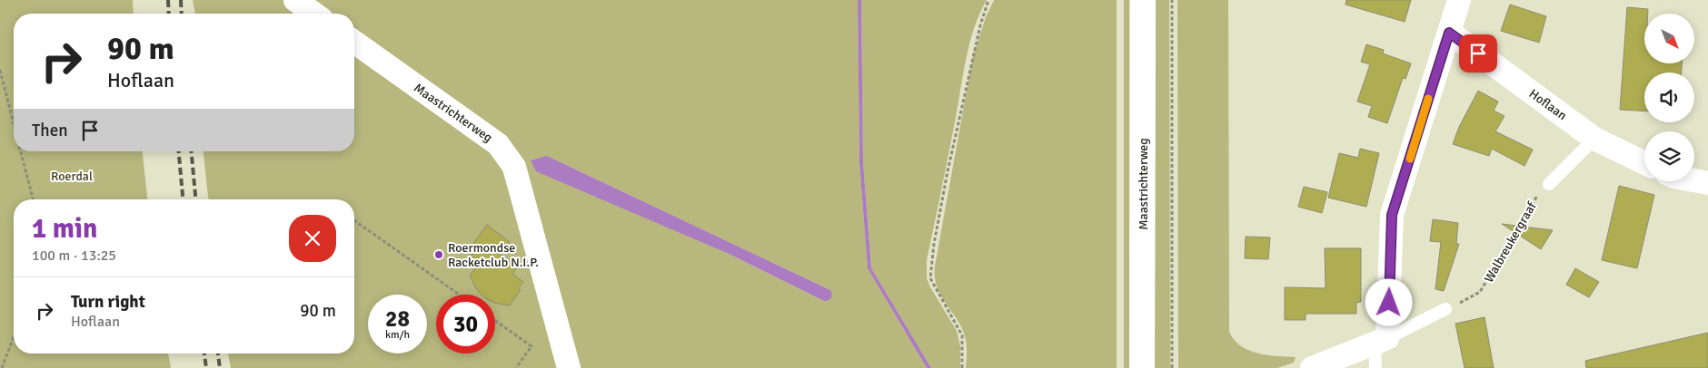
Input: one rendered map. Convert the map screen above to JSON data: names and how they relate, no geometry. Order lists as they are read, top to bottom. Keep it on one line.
{"streets":{"main road":["Maastrichterweg"],"street":["Hoflaan"],"path":["Walbreukergraaf"]},"parks":["Roerdal"],"places":["Roermondse Racketclub N.I.P."],"north":"bottom right","page":{"turn":["90 m","Hoflaan"],"then":"Then","heading":["1 min","100 m · 13:25"],"list":[{"name":"Turn right","note":"Hoflaan","value":"90 m"}],"speed":"28 km/h","limit":"30"}}
